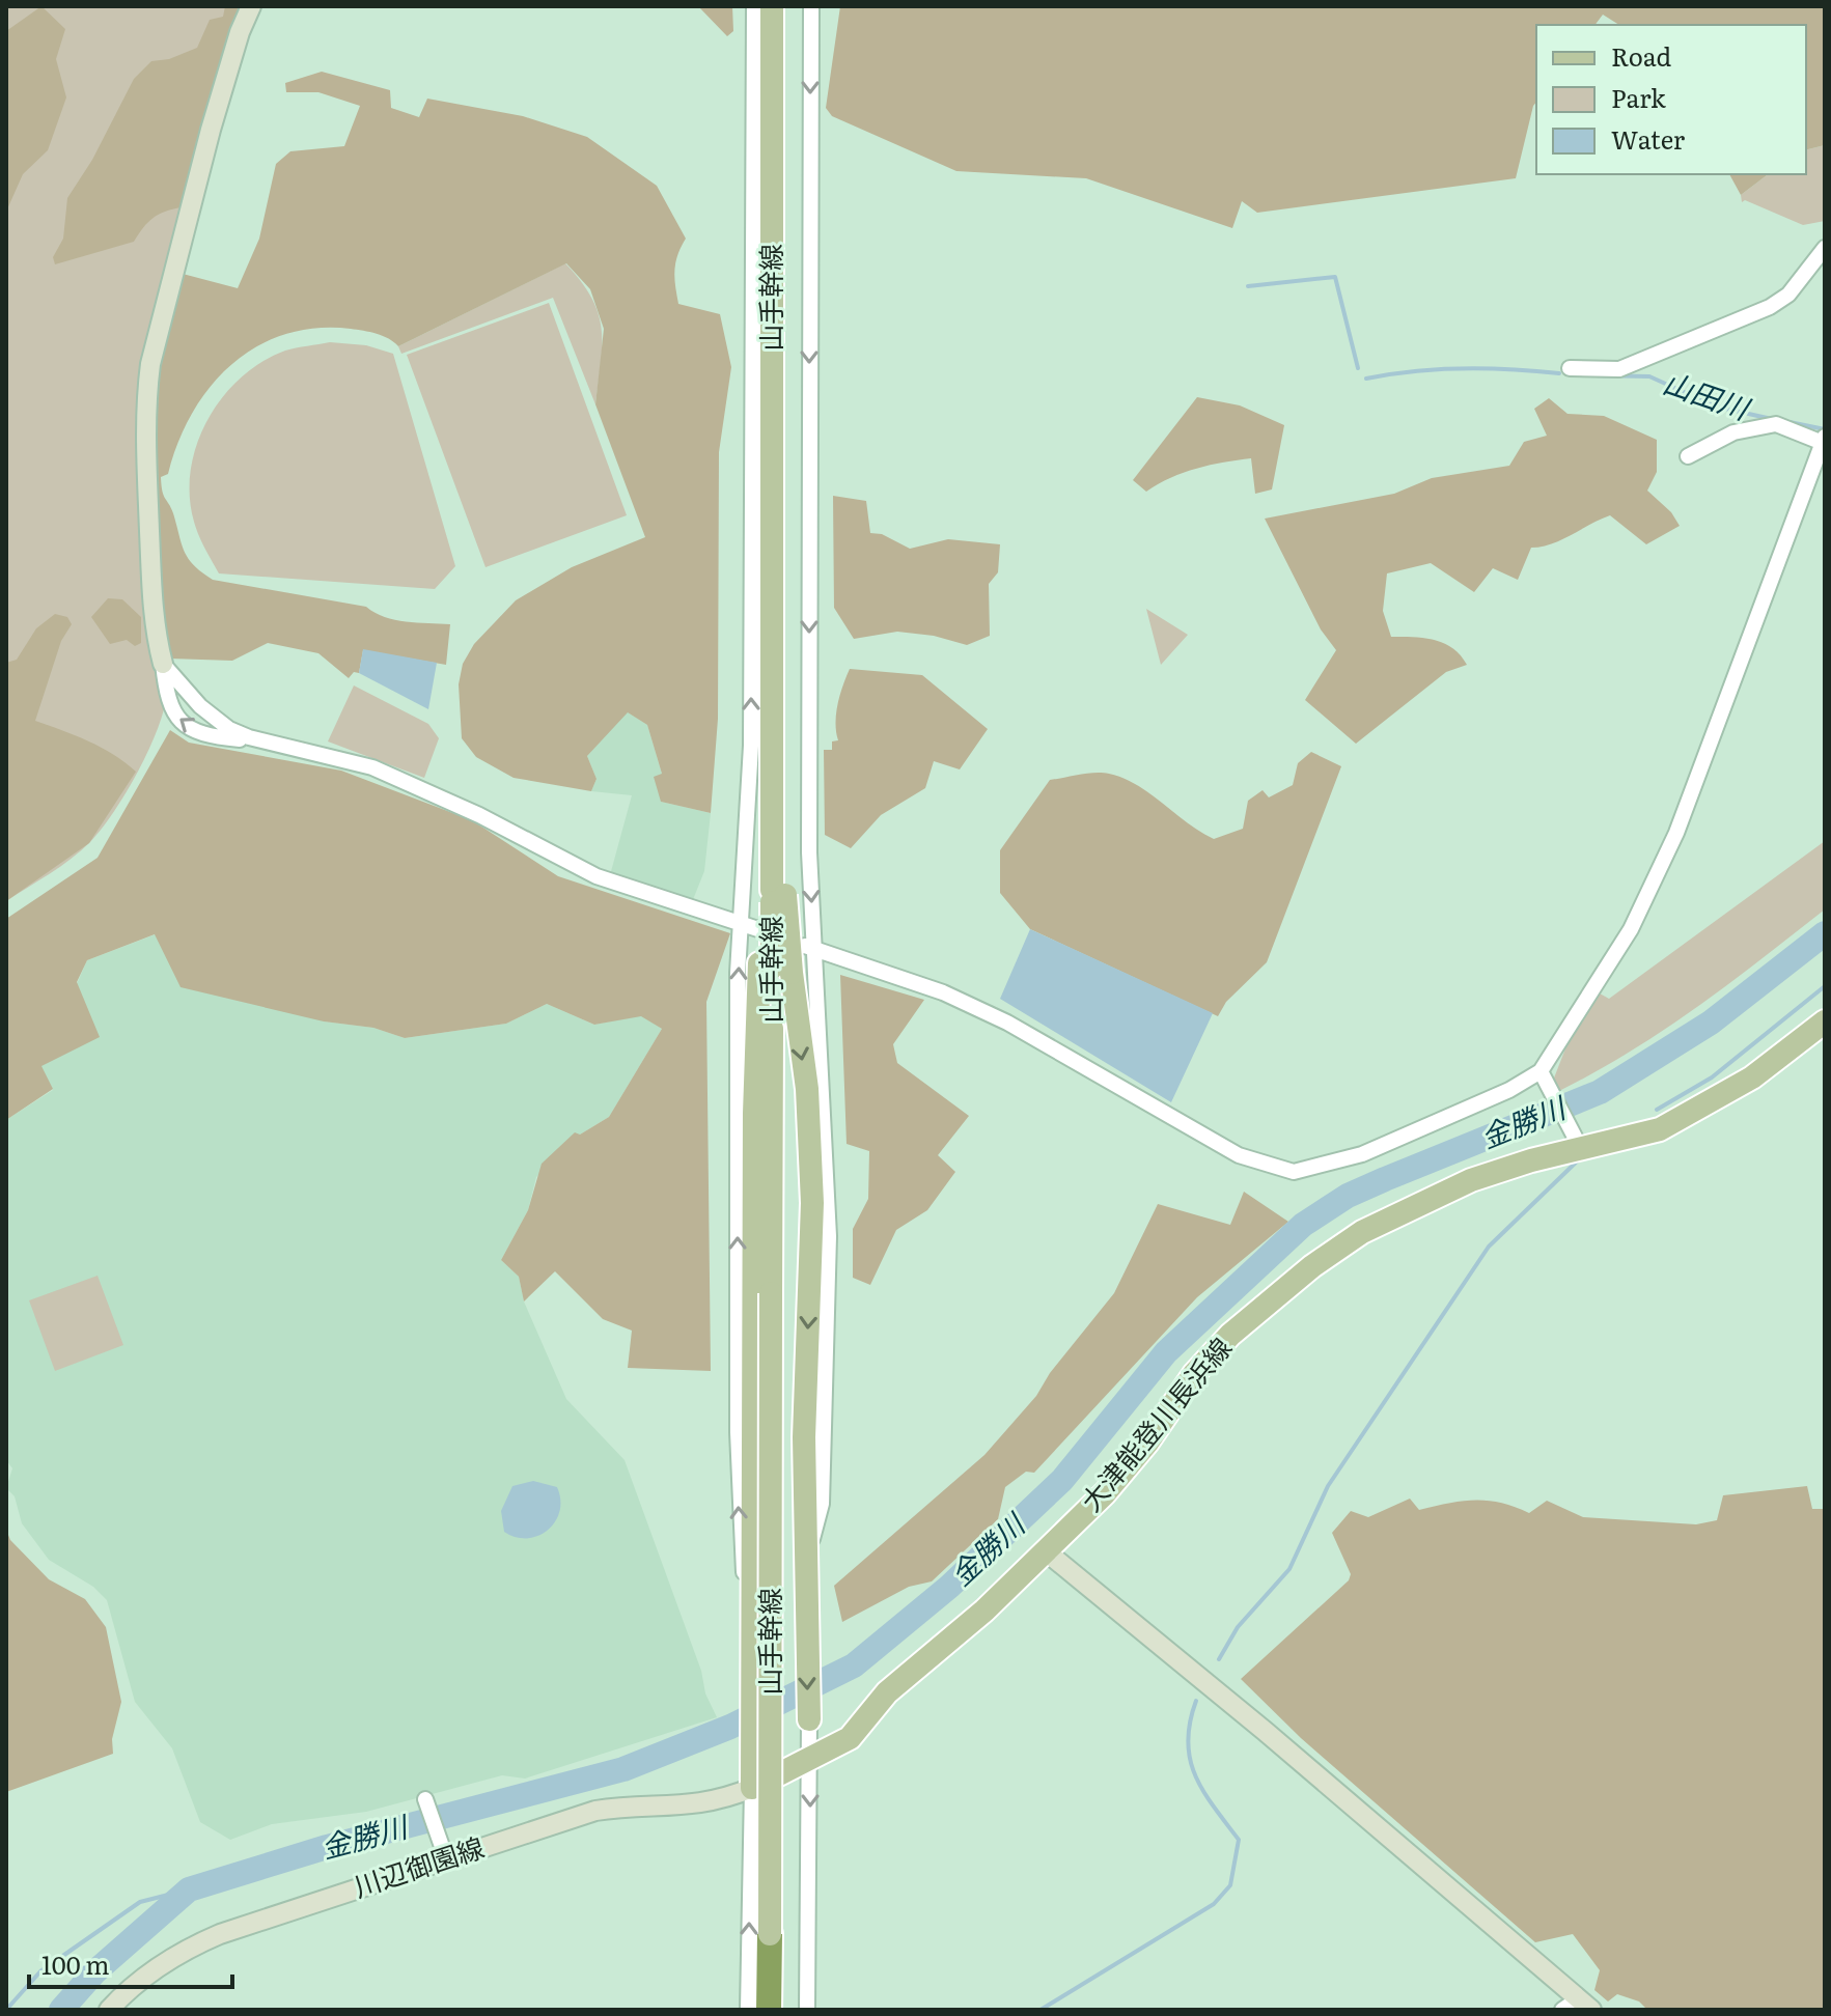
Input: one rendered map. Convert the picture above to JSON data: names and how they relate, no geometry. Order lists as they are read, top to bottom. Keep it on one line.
{"streets":{"main road":["山手幹線","大津能登川長浜線"],"street":["川辺御園線"]},"crossings":[["大津能登川長浜線","川辺御園線"]],"water":["山田川","金勝川"],"legend":["Road","Park","Water"],"scale_bar":"100 m"}
